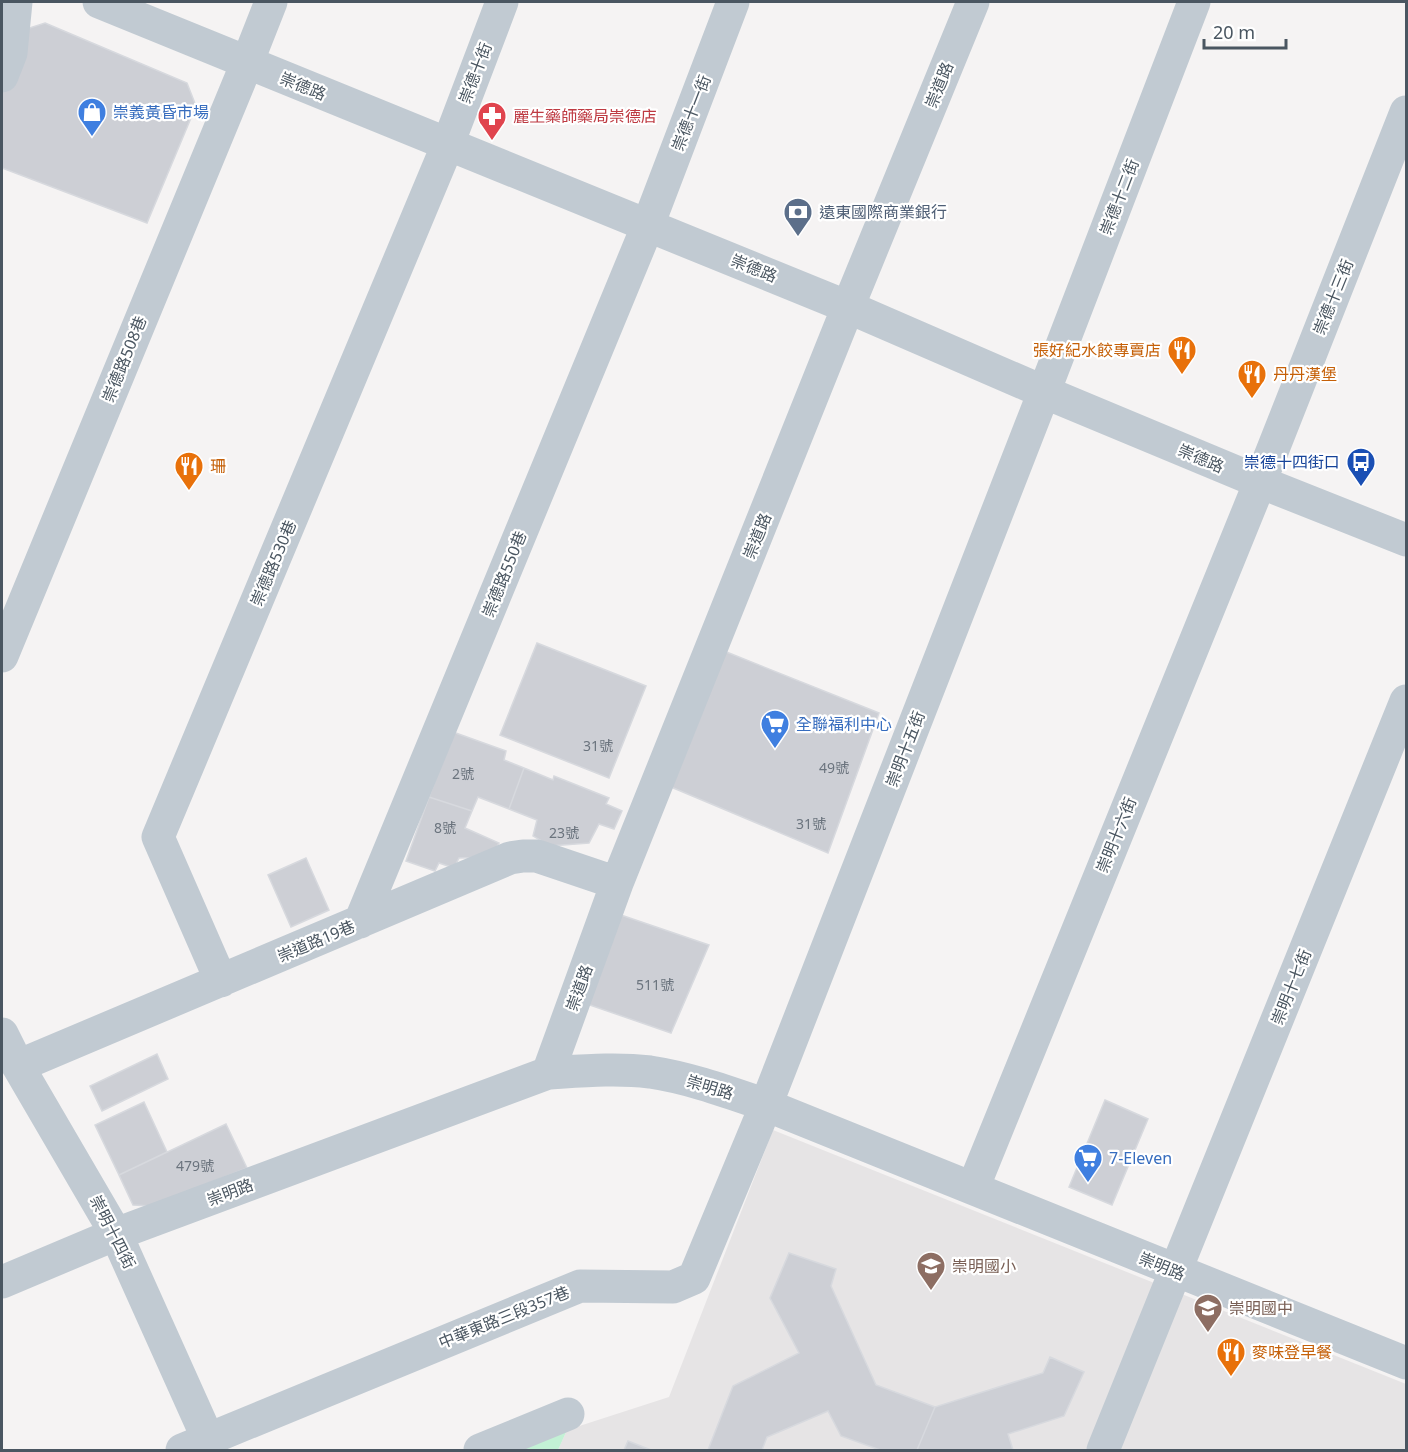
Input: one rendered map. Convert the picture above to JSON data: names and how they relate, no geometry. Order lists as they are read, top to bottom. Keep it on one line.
{"streets":{"street":["崇德十街","崇道路","崇德路","崇德十一街","崇德十二街","崇德十三街","崇德路508巷","崇德路530巷","崇德路550巷","崇明十五街","崇明十六街","崇道路19巷","崇明十七街","崇明路","崇明十四街","中華東路三段357巷"]},"crossings":[["崇德十街","崇德路"],["崇德十街","崇德路530巷"],["崇道路","崇德路"],["崇道路","崇道路19巷"],["崇道路","崇明路"],["崇德路","崇德十一街"],["崇德路","崇德十二街"],["崇德路","崇德十三街"],["崇德路","崇德路508巷"],["崇德路","崇德路530巷"],["崇德路","崇德路550巷"],["崇德路","崇明十五街"],["崇德路","崇明十六街"],["崇德十一街","崇德路550巷"],["崇德十二街","崇明十五街"],["崇德十三街","崇明十六街"],["崇德路530巷","崇道路19巷"],["崇德路550巷","崇道路19巷"],["崇明十五街","崇明路"],["崇明十五街","中華東路三段357巷"],["崇明十六街","崇明路"],["崇道路19巷","崇明十四街"],["崇明十七街","崇明路"],["崇明路","崇明十四街"],["崇明路","中華東路三段357巷"],["崇明十四街","中華東路三段357巷"]],"places":{"shop":["崇義黃昏市場"],"pharmacy":["麗生藥師藥局崇德店"],"bank":["遠東國際商業銀行"],"restaurant":["張好紀水餃專賣店","丹丹漢堡","珊","麥味登早餐"],"bus stop":["崇德十四街口"],"supermarket":["全聯福利中心","7-Eleven"],"school or university":["崇明國小","崇明國中"]},"house_numbers":["31號","49號","2號","31號","8號","23號","511號","479號"],"scale_bar":"20 m"}
